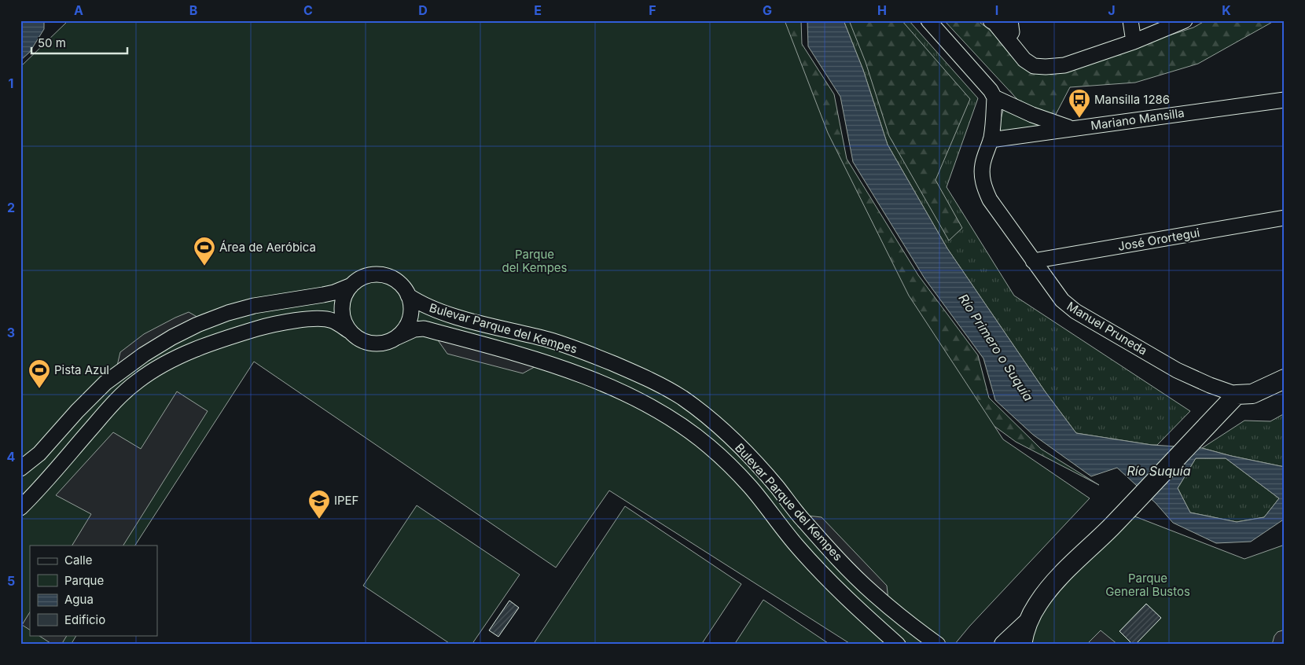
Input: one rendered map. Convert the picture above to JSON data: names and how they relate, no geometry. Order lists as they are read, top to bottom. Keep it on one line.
{"streets":{"street":["Mariano Mansilla","José Orortegui","Bulevar Parque del Kempes","Manuel Pruneda"]},"crossings":[["Mariano Mansilla","Manuel Pruneda"],["José Orortegui","Manuel Pruneda"]],"water":["Río Primero o Suquía","Río Suquía"],"parks":["Parque del Kempes","Parque General Bustos"],"places":{"bus stop":["Mansilla 1286"],"sports":["Área de Aeróbica","Pista Azul"],"school or university":["IPEF"]},"legend":["Calle","Parque","Agua","Edificio"],"scale_bar":"50 m","grid":{"columns":["A","B","C","D","E","F","G","H","I","J","K"],"rows":["1","2","3","4","5"]}}
